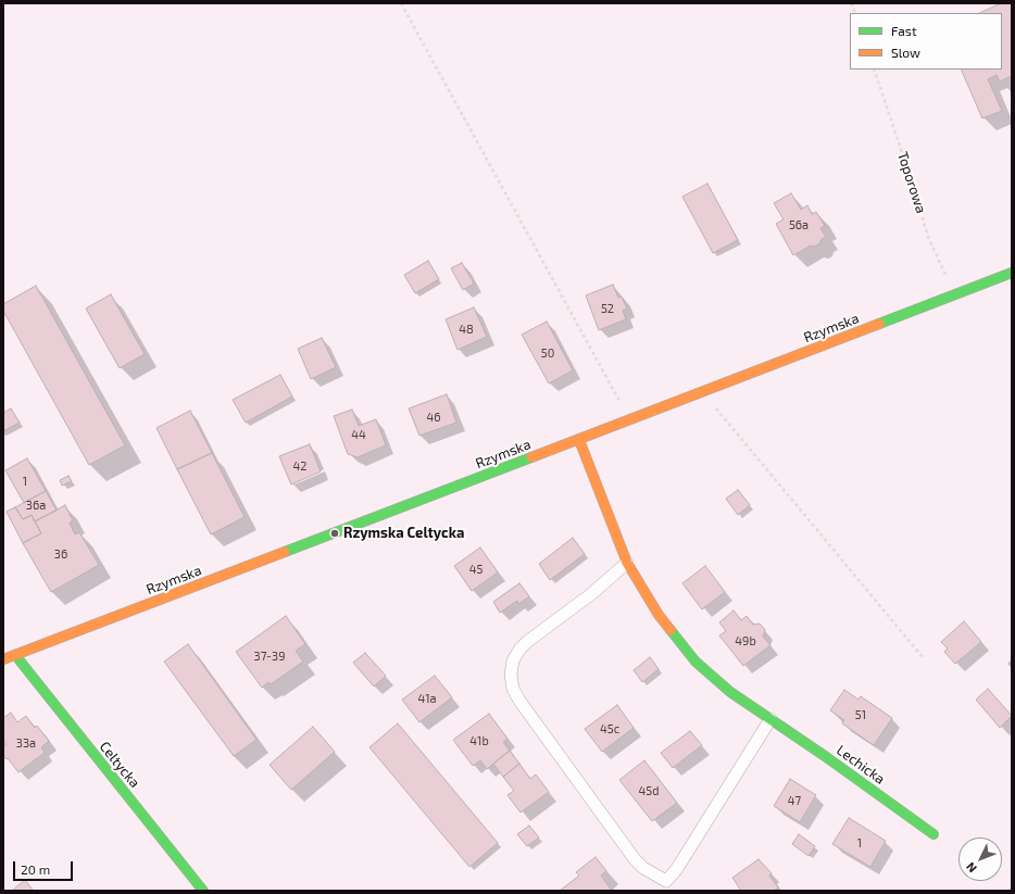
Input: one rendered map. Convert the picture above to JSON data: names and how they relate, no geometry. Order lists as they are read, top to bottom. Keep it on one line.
{"streets":{"main road":["Rzymska","Celtycka","Lechicka"],"path":["Toporowa"]},"crossings":[["Toporowa","Rzymska"],["Rzymska","Celtycka"],["Rzymska","Lechicka"]],"places":["Rzymska Celtycka"],"house_numbers":["56a","52","48","50","46","44","42","1","36a","36","45","49b","37-39","41a","51","45c","41b","33a","45d","47","1"],"legend":["Fast","Slow"],"scale_bar":"20 m","north":"bottom left"}
